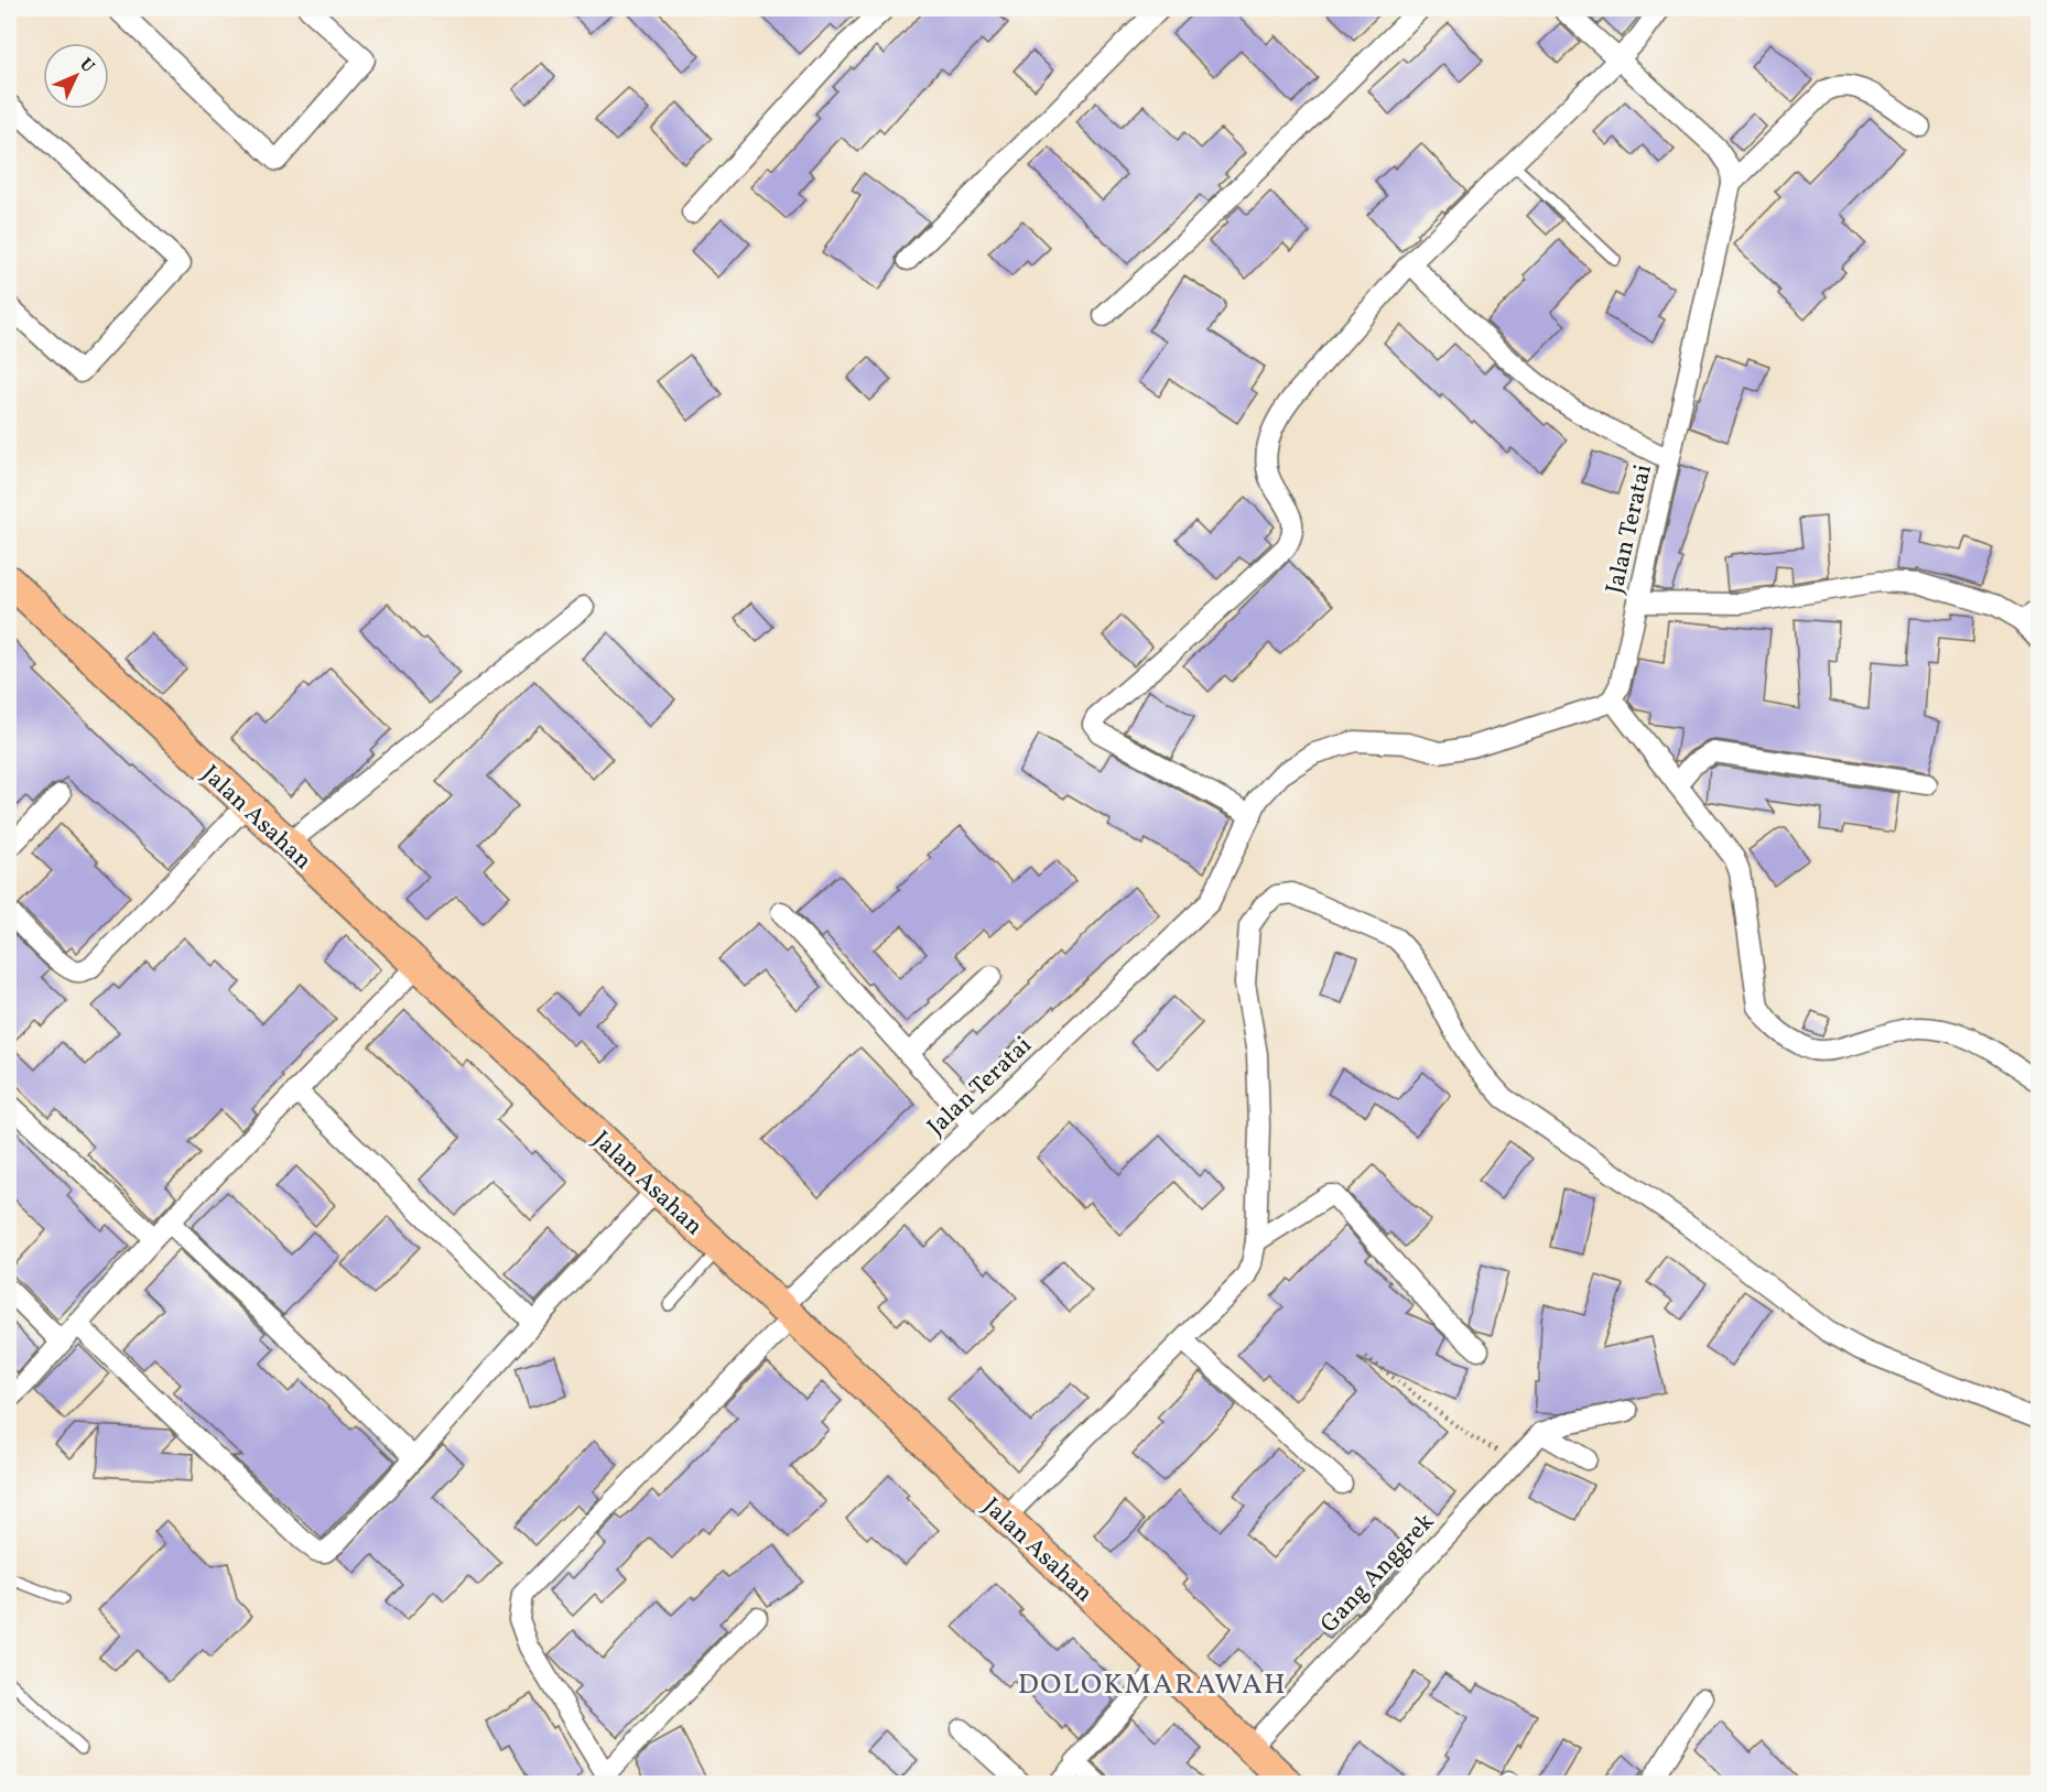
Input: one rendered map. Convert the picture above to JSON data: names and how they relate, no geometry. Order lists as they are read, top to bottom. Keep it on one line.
{"streets":{"main road":["Jalan Asahan"],"street":["Jalan Teratai","Gang Anggrek"]},"crossings":[["Jalan Teratai","Jalan Asahan"],["Jalan Asahan","Gang Anggrek"]],"districts":["DOLOKMARAWAH"],"north":"top right"}
